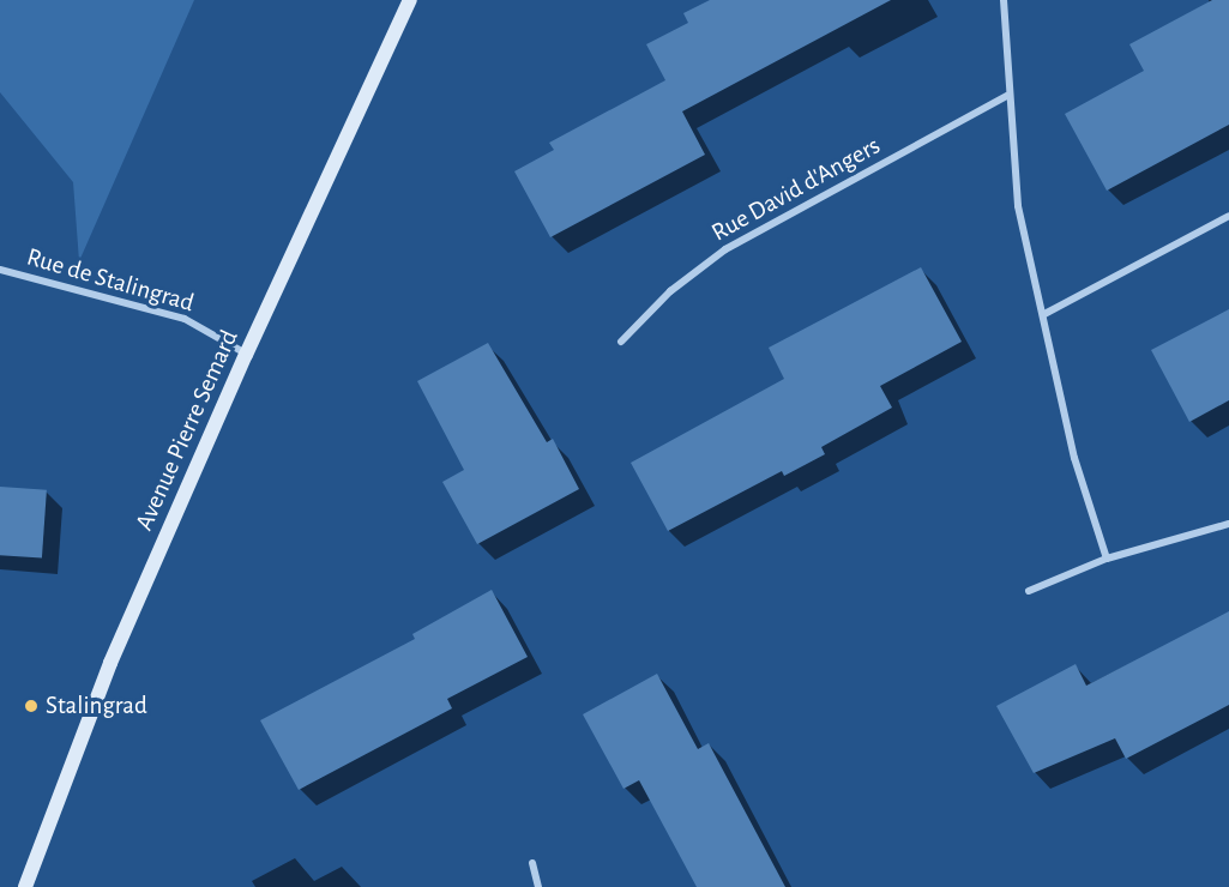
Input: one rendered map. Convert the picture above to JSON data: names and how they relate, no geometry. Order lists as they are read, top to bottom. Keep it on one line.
{"streets":{"main road":["Avenue Pierre Semard"],"street":["Rue David d'Angers","Rue de Stalingrad"]},"crossings":[["Rue de Stalingrad","Avenue Pierre Semard"]],"places":["Stalingrad"]}
